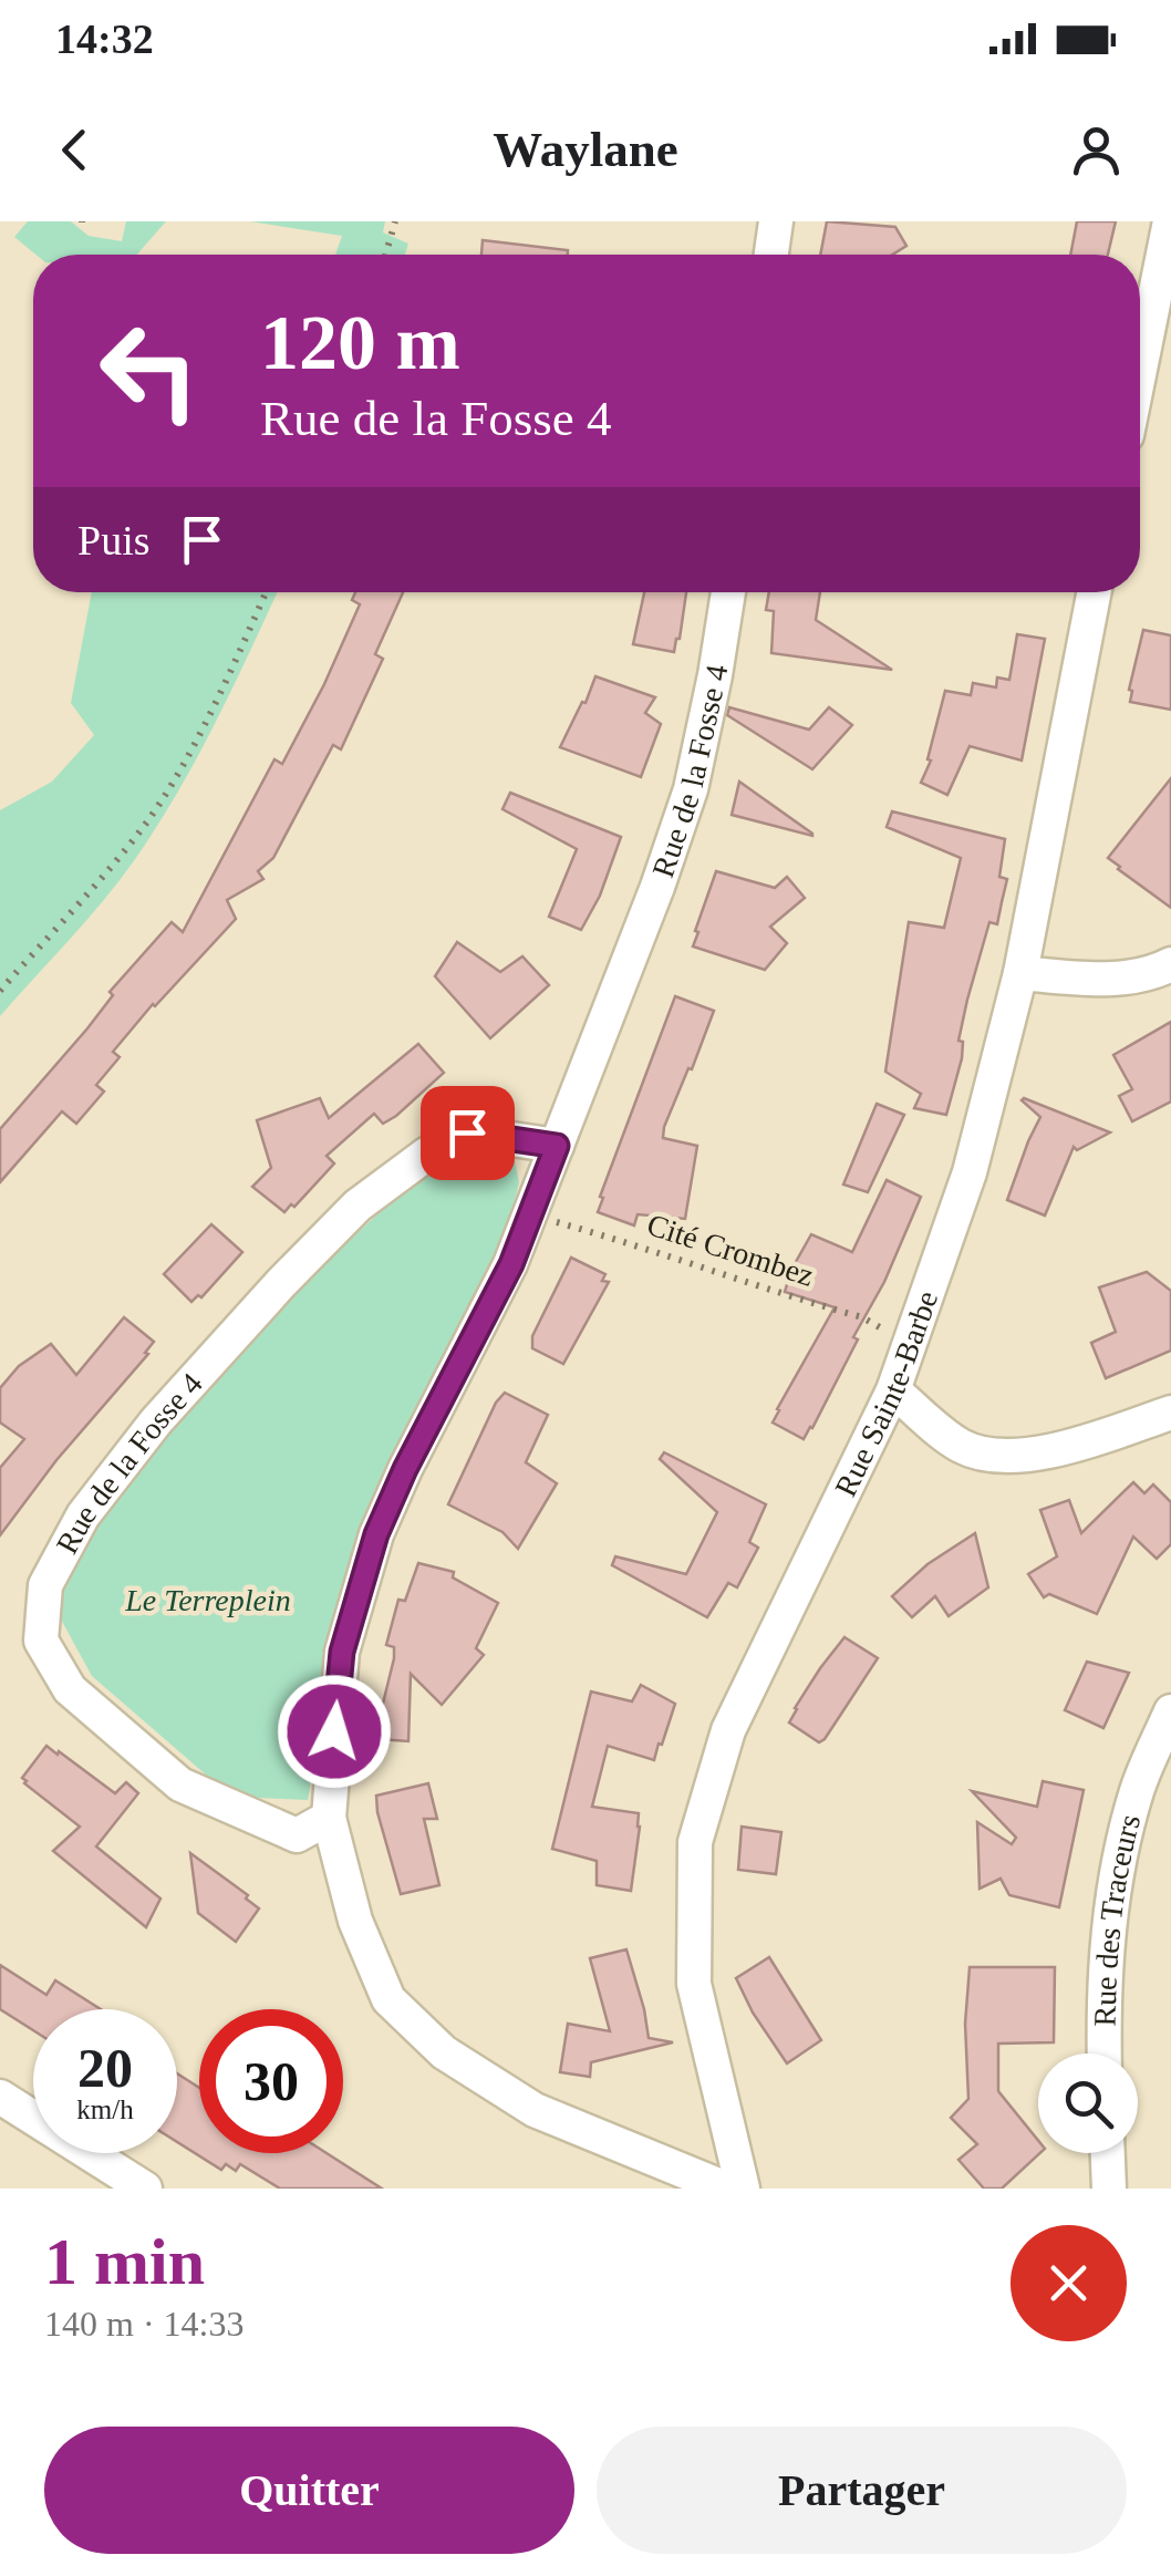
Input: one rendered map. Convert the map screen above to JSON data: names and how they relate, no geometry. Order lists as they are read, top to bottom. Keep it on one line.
{"streets":{"street":["Rue de la Fosse 4","Rue Sainte-Barbe","Rue des Traceurs"],"path":["Cité Crombez"]},"crossings":[["Rue de la Fosse 4","Cité Crombez"],["Cité Crombez","Rue Sainte-Barbe"]],"parks":["Le Terreplein"],"page":{"status":"14:32","header":"Waylane","turn":["120 m","Rue de la Fosse 4"],"then":"Puis","speed":"20 km/h","limit":"30","heading":["1 min","140 m · 14:33"],"buttons":["Quitter","Partager"]}}
